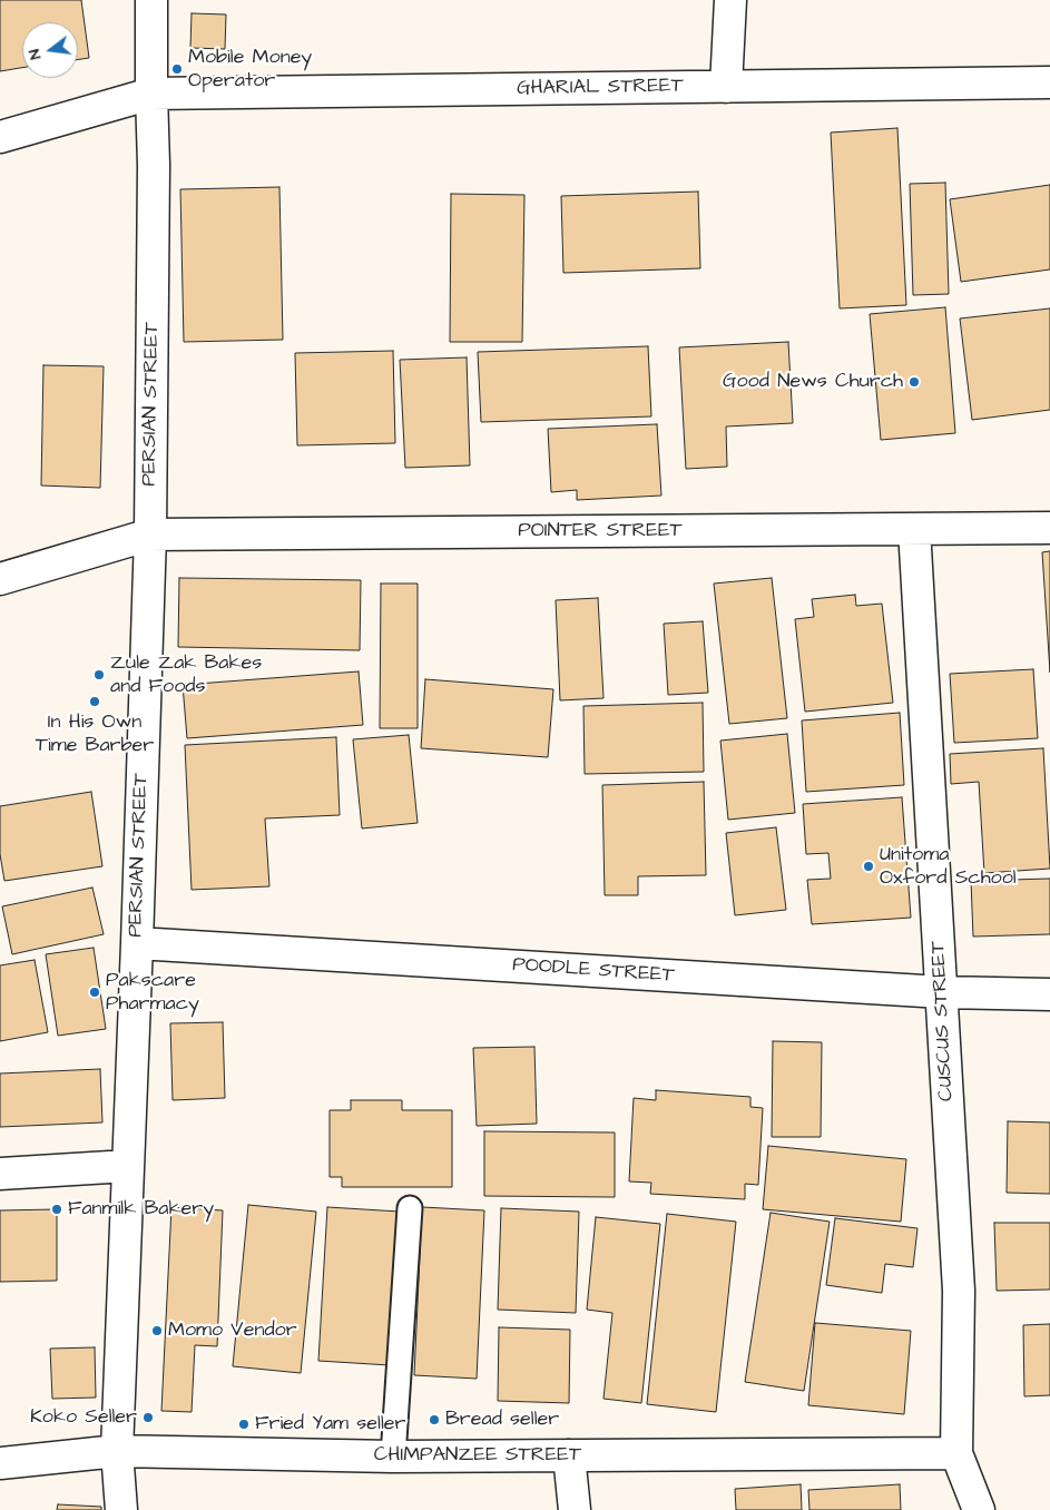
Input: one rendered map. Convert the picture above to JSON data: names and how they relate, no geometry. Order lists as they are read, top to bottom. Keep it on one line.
{"streets":{"street":["GHARIAL STREET","PERSIAN STREET","POINTER STREET","POODLE STREET","CUSCUS STREET","CHIMPANZEE STREET"]},"crossings":[["GHARIAL STREET","PERSIAN STREET"],["PERSIAN STREET","POINTER STREET"],["PERSIAN STREET","POODLE STREET"],["PERSIAN STREET","CHIMPANZEE STREET"],["POINTER STREET","CUSCUS STREET"],["POODLE STREET","CUSCUS STREET"],["CUSCUS STREET","CHIMPANZEE STREET"]],"places":["Mobile Money Operator","Good News Church","Zule Zak Bakes and Foods","In His Own Time Barber","Unitoma Oxford School","Pakscare Pharmacy","Fanmilk Bakery","Momo Vendor","Koko Seller","Bread seller","Fried Yam seller"],"north":"left"}
